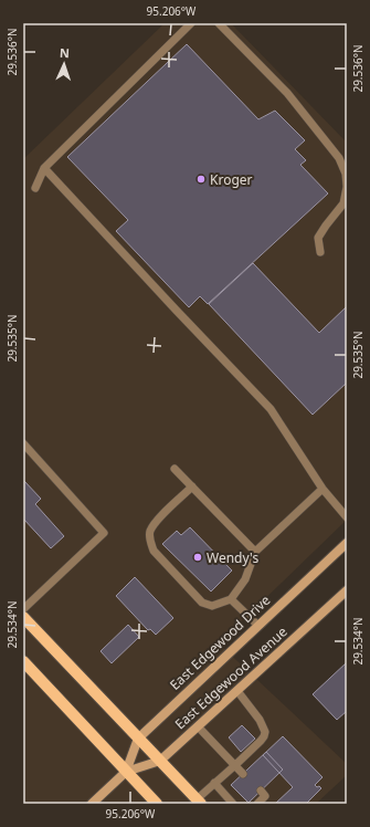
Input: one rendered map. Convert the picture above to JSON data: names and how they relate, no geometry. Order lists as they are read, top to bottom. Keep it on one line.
{"streets":{"main road":["East Edgewood Drive","East Edgewood Avenue"]},"crossings":[["East Edgewood Drive","East Edgewood Avenue"]],"places":["Kroger","Wendy's"],"north":"top","coordinates":["95.206°W","29.536°N","29.535°N","29.534°N"]}
